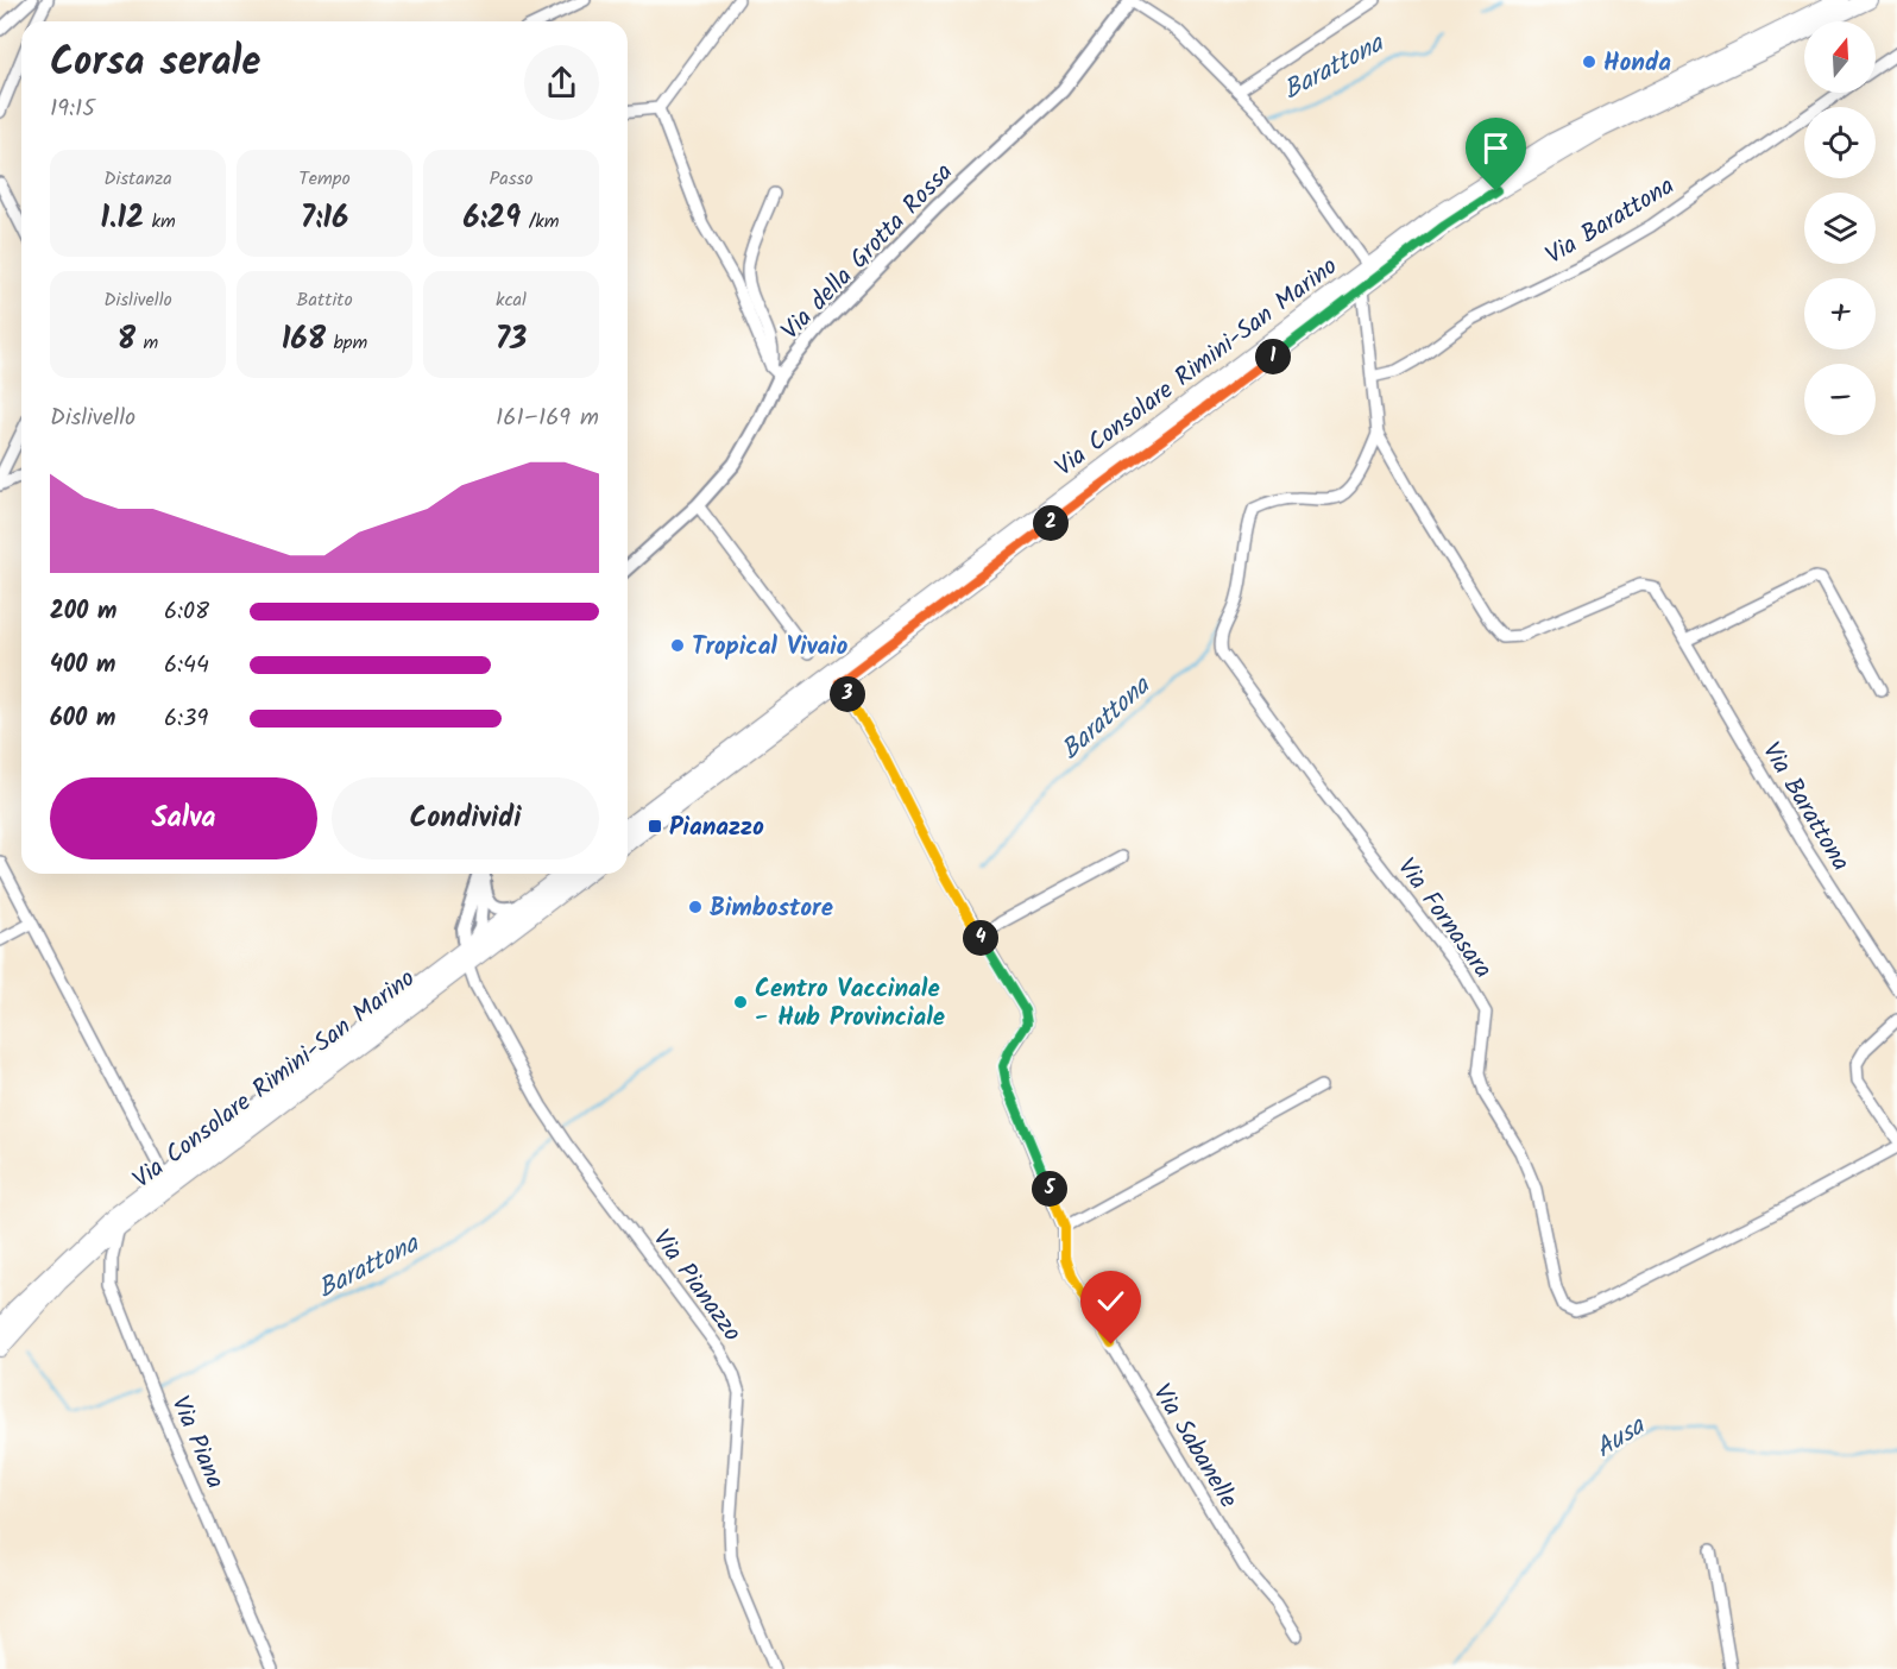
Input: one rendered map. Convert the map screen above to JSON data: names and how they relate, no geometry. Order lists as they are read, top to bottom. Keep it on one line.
{"streets":{"main road":["Via Consolare Rimini-San Marino"],"street":["Via Barattona","Via della Grotta Rossa","Via Fornasara","Via Pianazzo","Via Piana","Via Sabanelle"]},"crossings":[["Via Barattona","Via Consolare Rimini-San Marino"],["Via Barattona","Via Fornasara"],["Via Consolare Rimini-San Marino","Via Pianazzo"],["Via Consolare Rimini-San Marino","Via Piana"],["Via Consolare Rimini-San Marino","Via Sabanelle"]],"water":["Barattona","Ausa"],"places":{"other":["Honda","Tropical Vivaio","Bimbostore","Centro Vaccinale - Hub Provinciale"],"transit":["Pianazzo"]},"north":"top","page":{"map_buttons":["+","−"],"heading":["Corsa serale","19:15"],"stats":[["Distanza","1.12 km"],["Tempo","7:16"],["Passo","6:29 /km"],["Dislivello","8 m"],["Battito","168 bpm"],["kcal","73"]],"pins":["1","2","3","4","5"],"chart":["Dislivello","161–169 m"],"list":[{"name":"200 m","note":"6:08"},{"name":"400 m","note":"6:44"},{"name":"600 m","note":"6:39"}],"buttons":["Salva","Condividi"]}}
